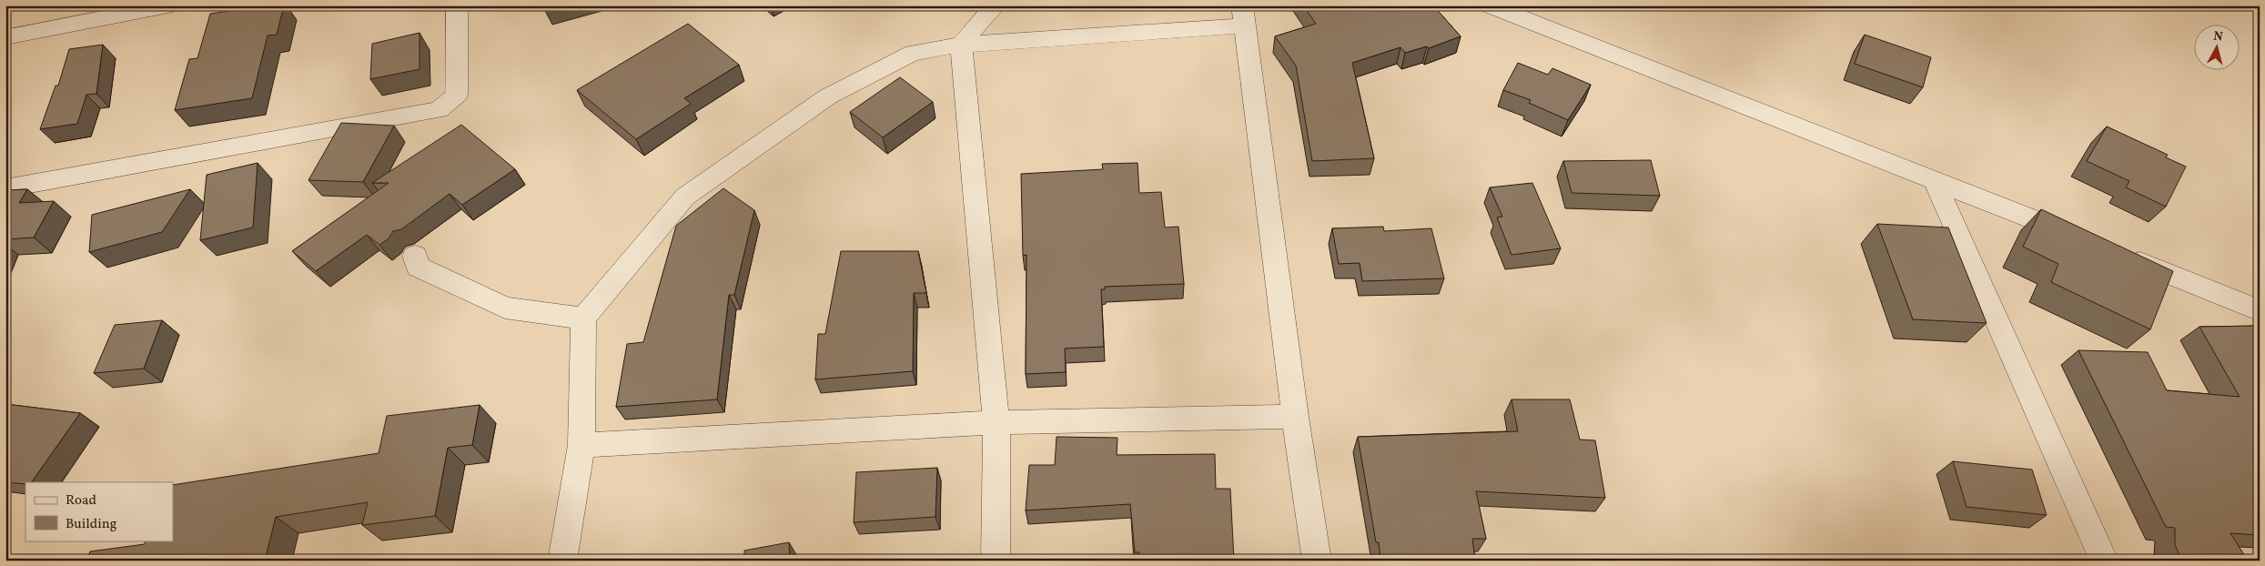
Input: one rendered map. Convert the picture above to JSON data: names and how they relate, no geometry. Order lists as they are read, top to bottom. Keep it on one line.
{"legend":["Road","Building"],"north":"top"}
